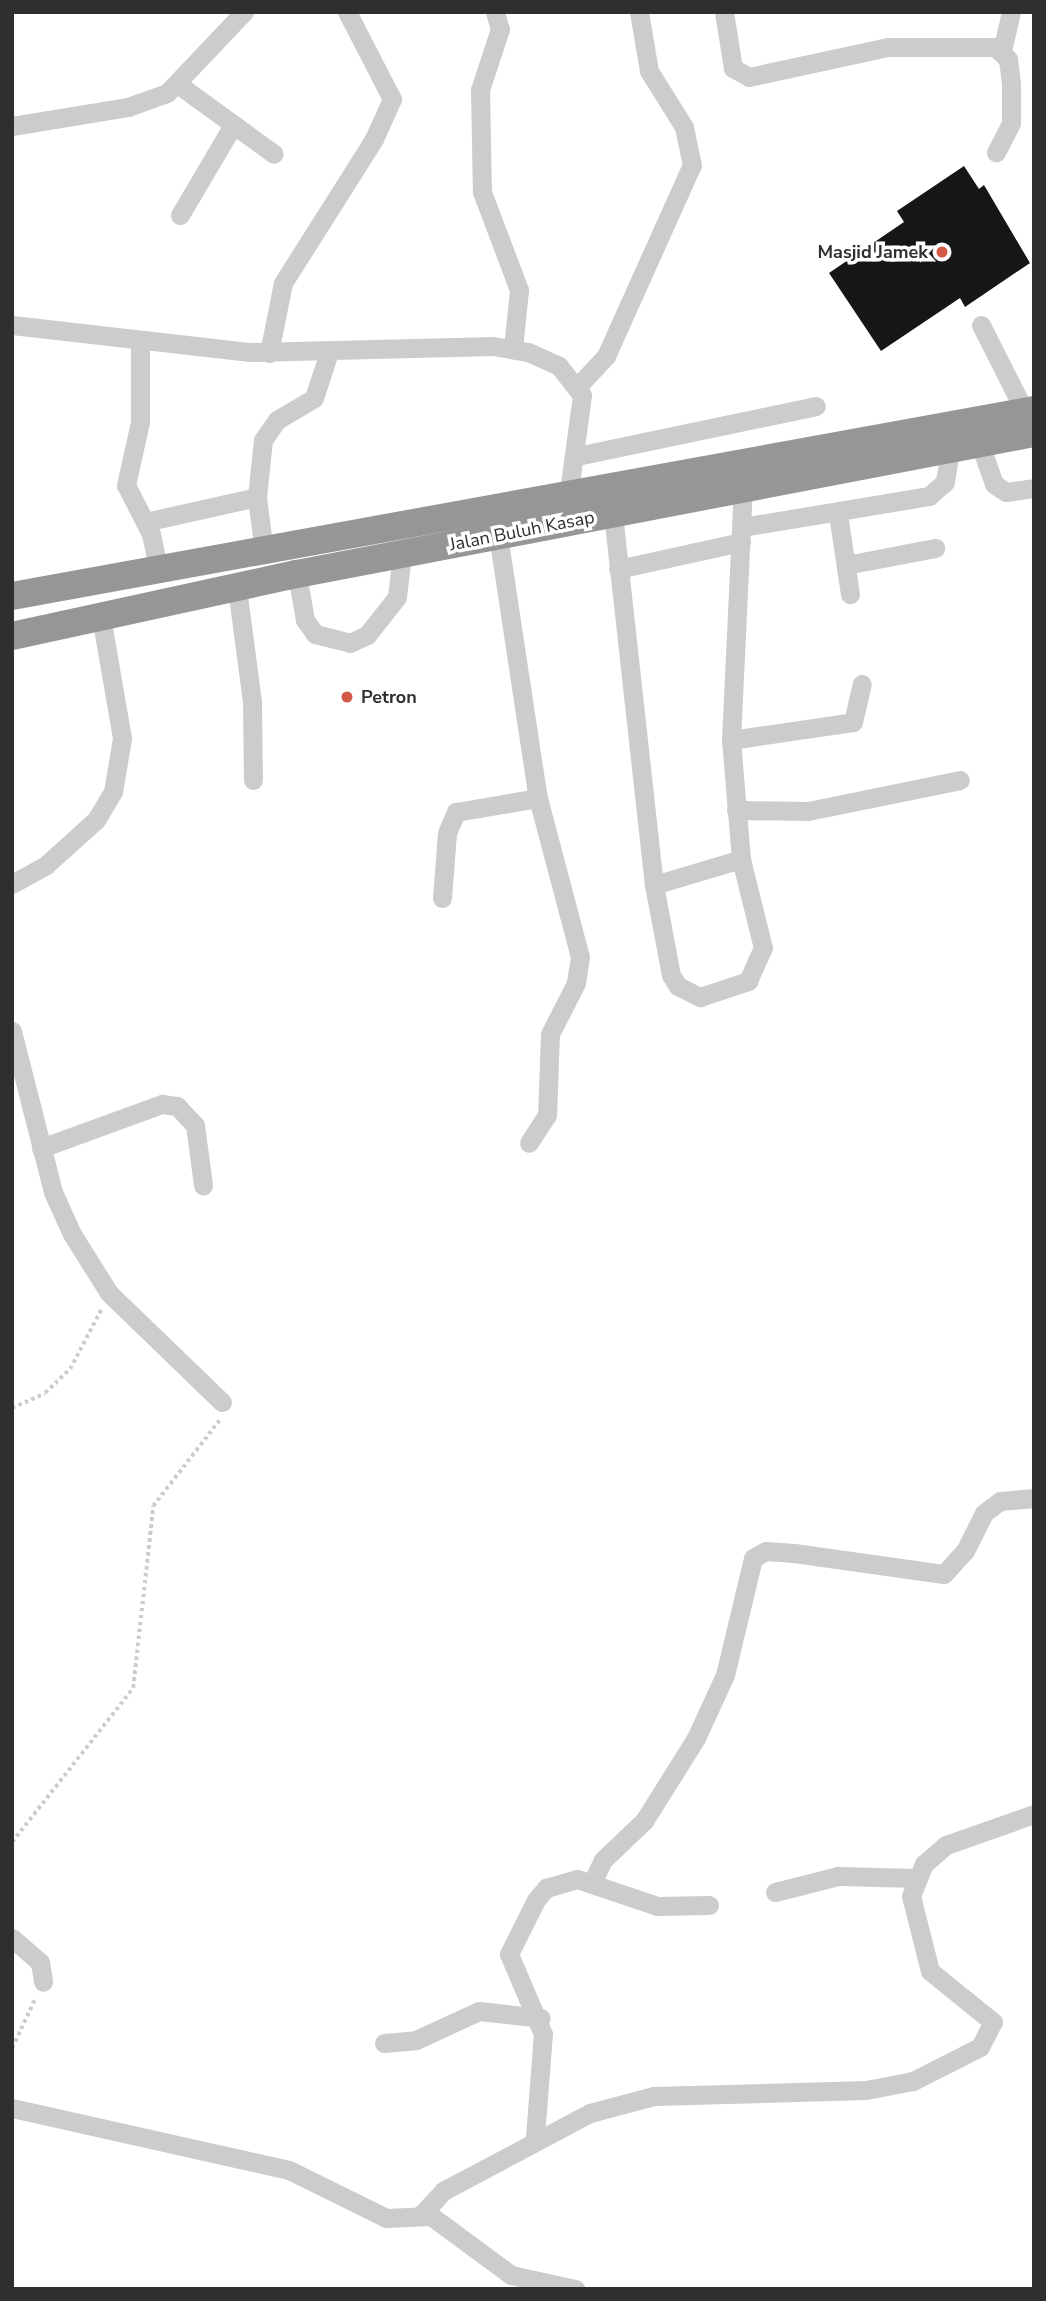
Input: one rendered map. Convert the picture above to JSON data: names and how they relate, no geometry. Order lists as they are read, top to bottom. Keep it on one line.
{"streets":{"highway":["Jalan Buluh Kasap"]},"places":["Masjid Jamek","Petron"]}
